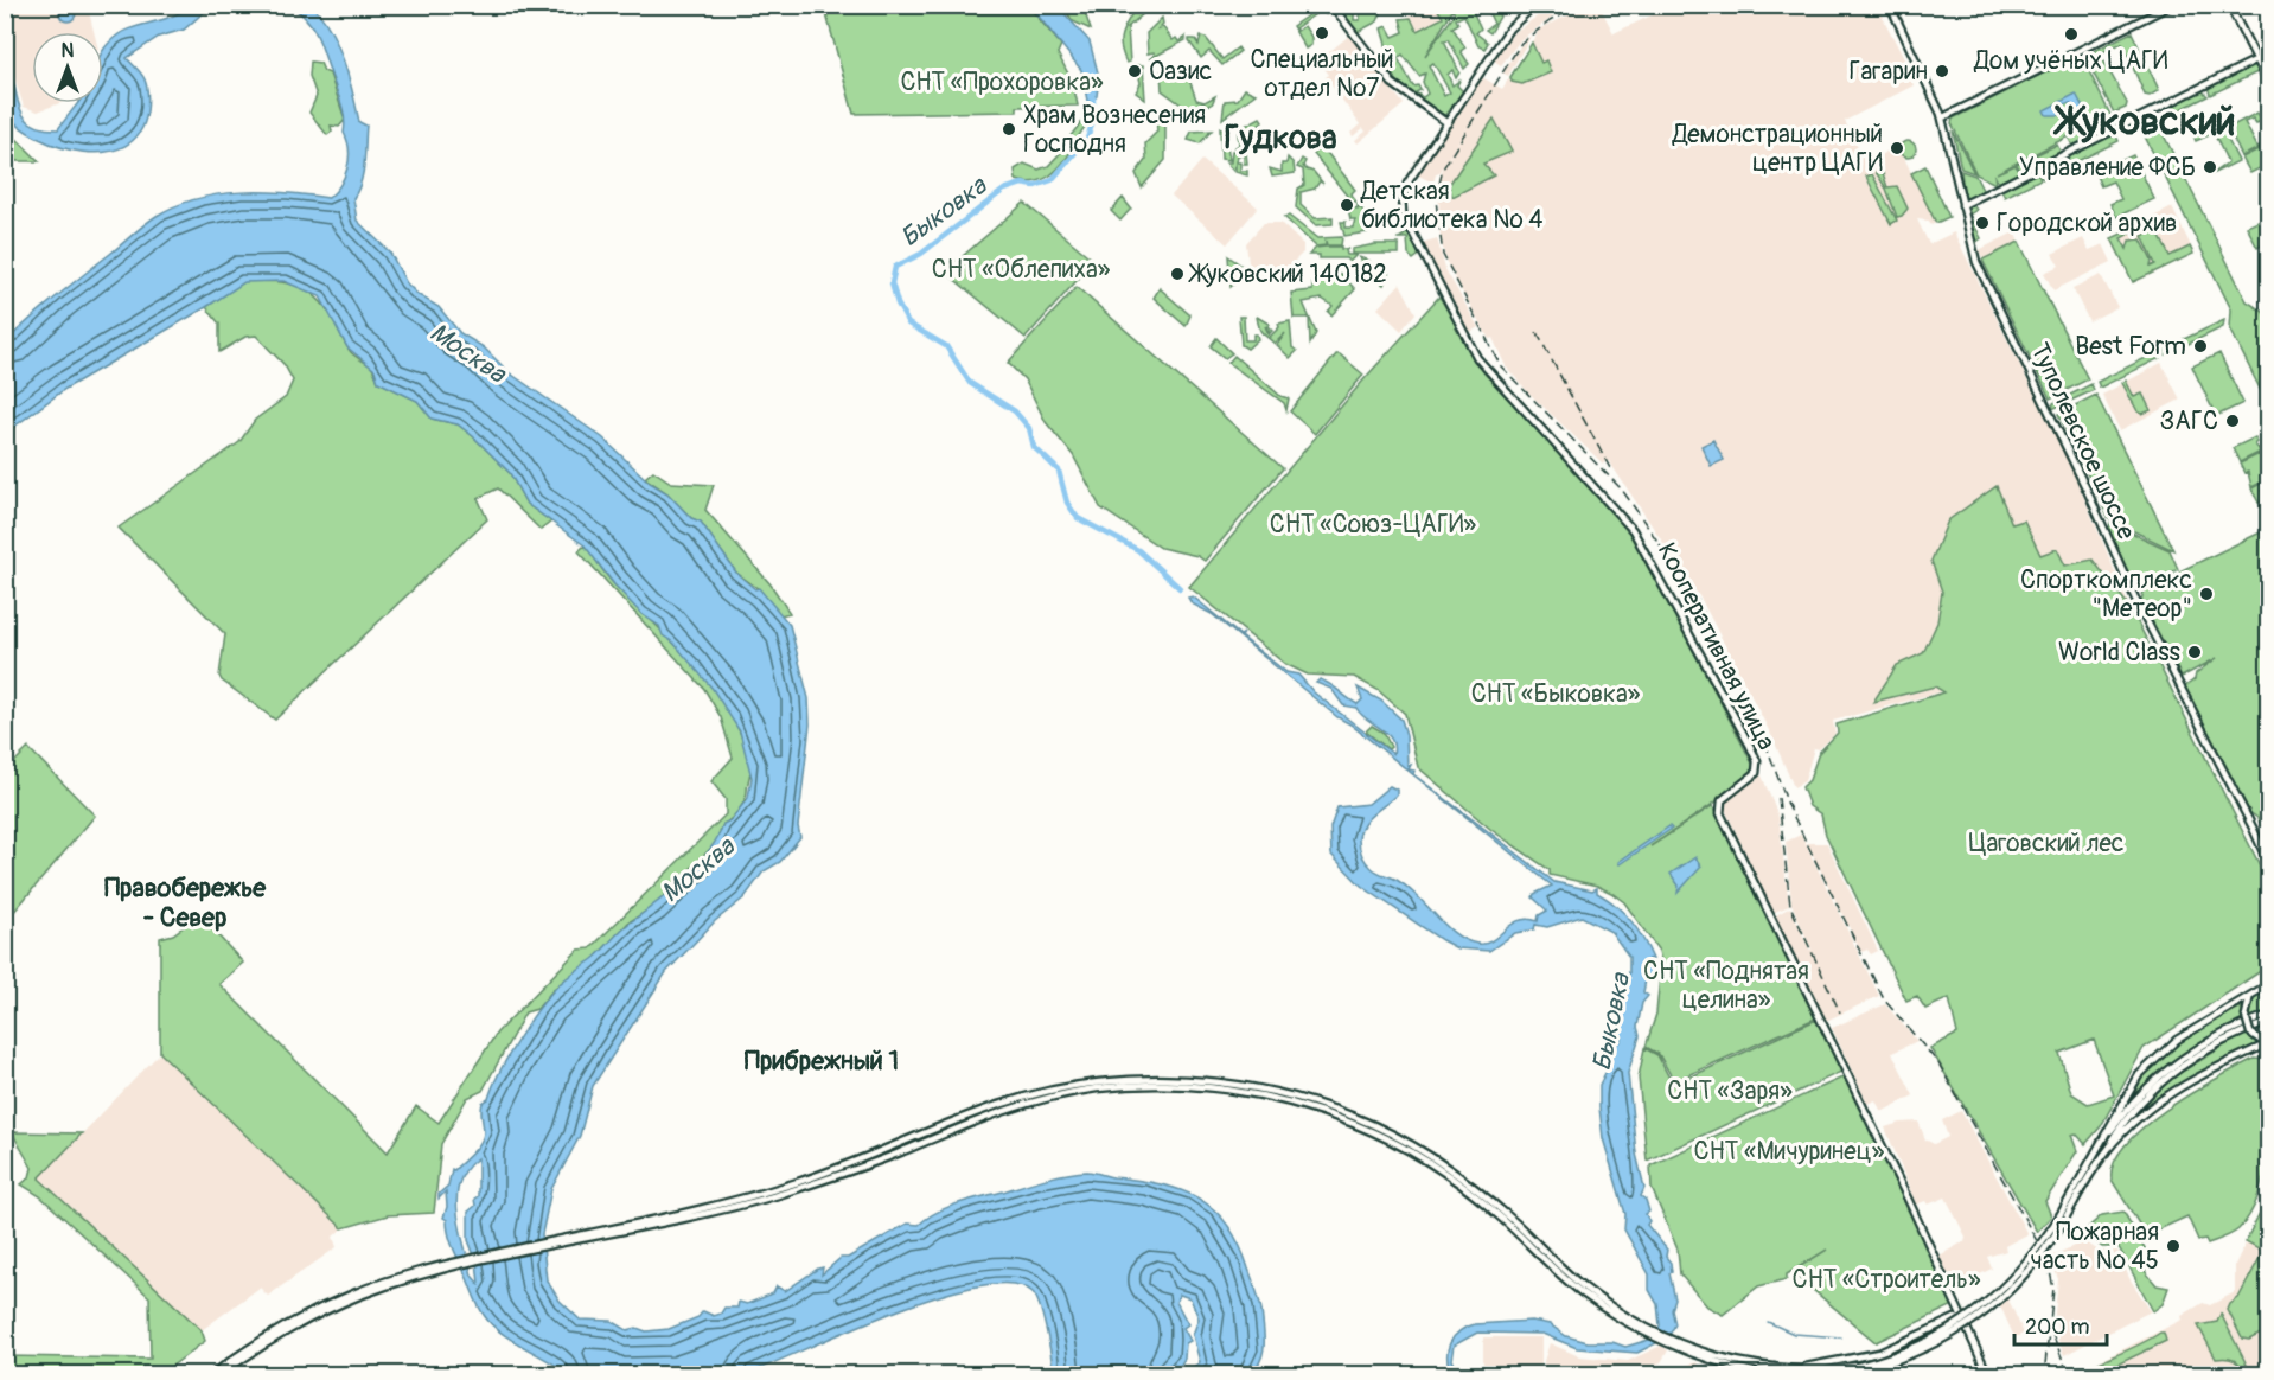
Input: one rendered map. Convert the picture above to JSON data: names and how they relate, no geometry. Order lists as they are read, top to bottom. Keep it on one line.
{"streets":{"main road":["Туполевское шоссе","Кооперативная улица"]},"districts":["Жуковский","Гудкова","Правобережье - Север","Прибрежный 1"],"water":["Быковка","Москва"],"parks":["СНТ «Прохоровка»","СНТ «Облепиха»","СНТ «Союз-ЦАГИ»","СНТ «Быковка»","Цаговский лес","СНТ «Поднятая целина»","СНТ «Заря»","СНТ «Мичуринец»","СНТ «Строитель»"],"places":["Специальный отдел №7","Дом учёных ЦАГИ","Оазис","Гагарин","Храм Вознесения Господня","Демонстрационный центр ЦАГИ","Управление ФСБ","Детская библиотека № 4","Городской архив","Жуковский 140182","Best Form","ЗАГС","Спорткомплекс \"Метеор\"","World Class","Пожарная часть № 45"],"scale_bar":"200 m","north":"top"}
